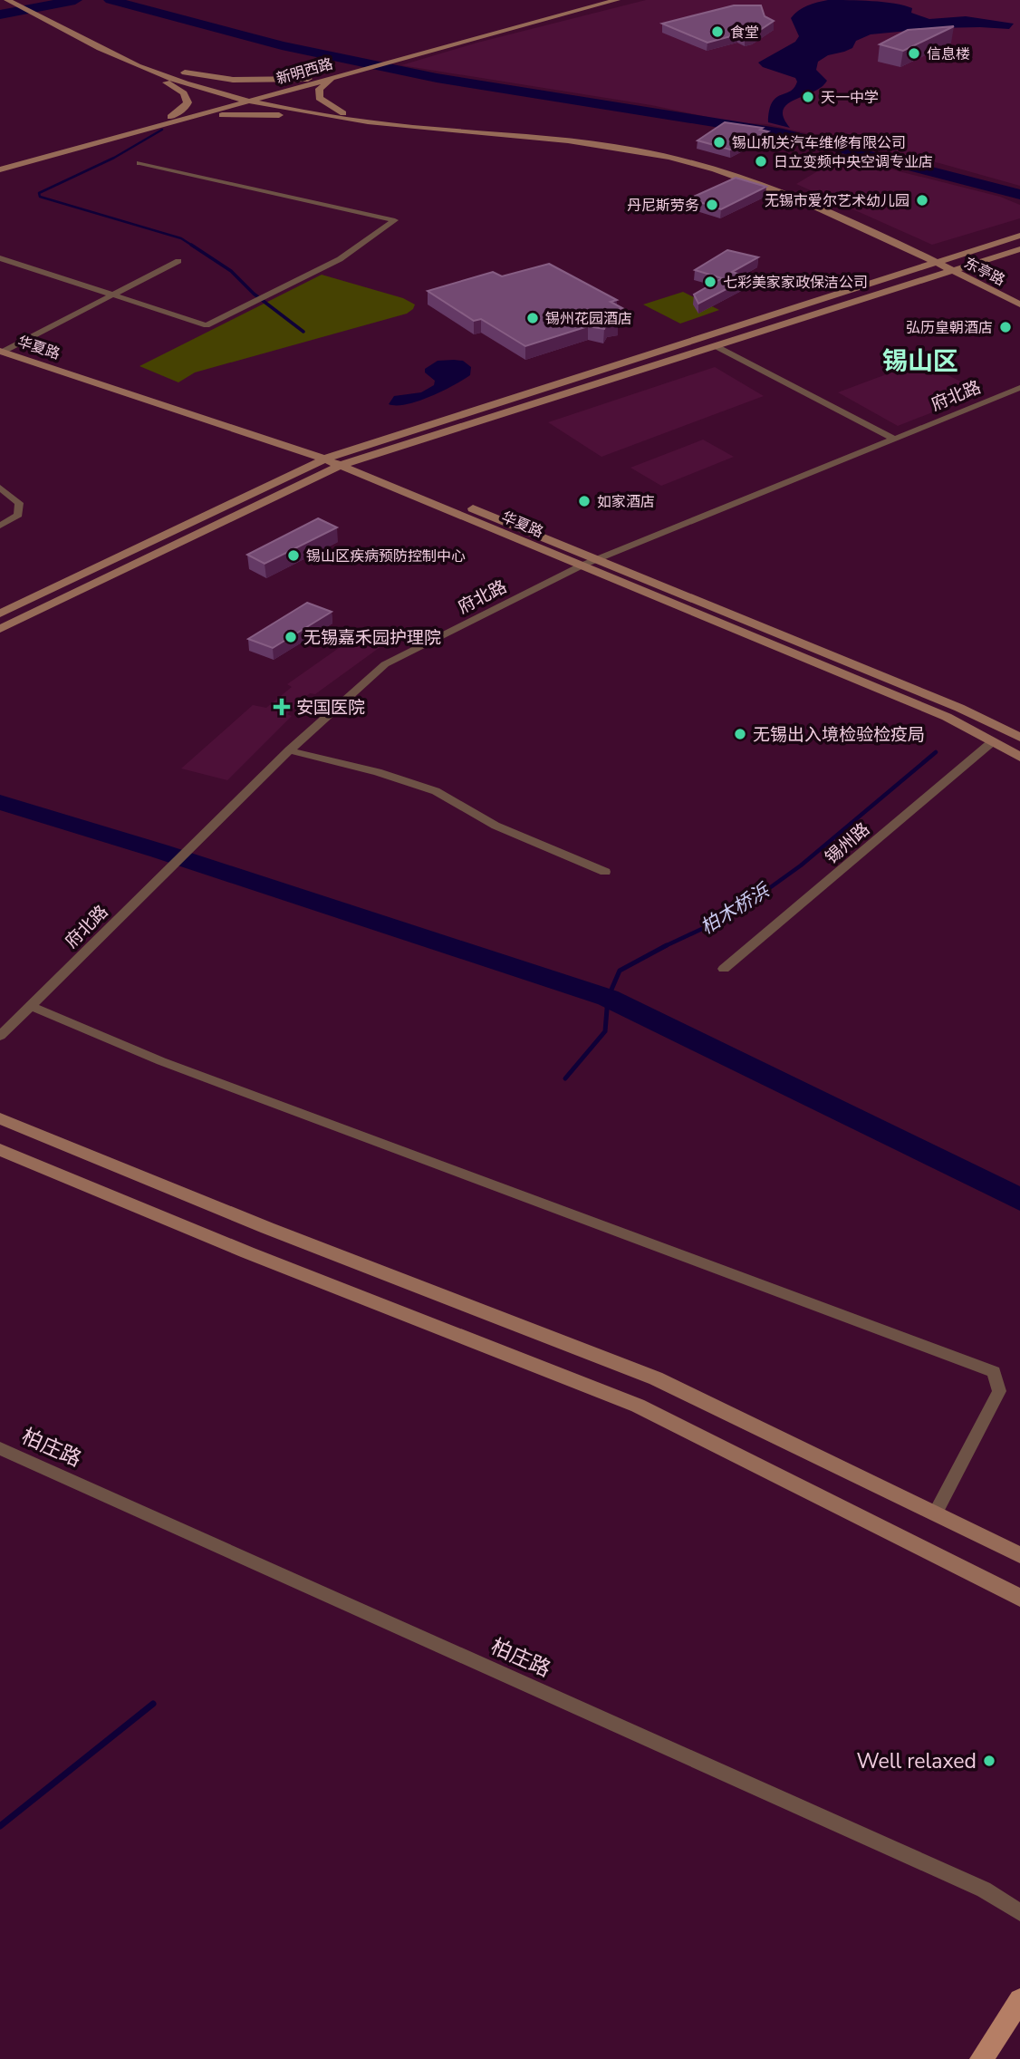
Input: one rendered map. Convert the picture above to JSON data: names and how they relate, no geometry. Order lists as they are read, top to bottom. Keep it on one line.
{"streets":{"main road":["新明西路","东亭路","华夏路","锡州路"],"street":["府北路","柏庄路"]},"crossings":[["新明西路","东亭路"],["华夏路","府北路"],["华夏路","锡州路"]],"districts":["锡山区"],"water":["柏木桥浜"],"places":{"other":["食堂","信息楼","天一中学","锡山机关汽车维修有限公司","日立变频中央空调专业店","无锡市爱尔艺术幼儿园","丹尼斯劳务","七彩美家家政保洁公司","锡州花园酒店","弘历皇朝酒店","如家酒店","锡山区疾病预防控制中心","无锡嘉禾园护理院","无锡出入境检验检疫局","Well relaxed"],"health":["安国医院"]}}
